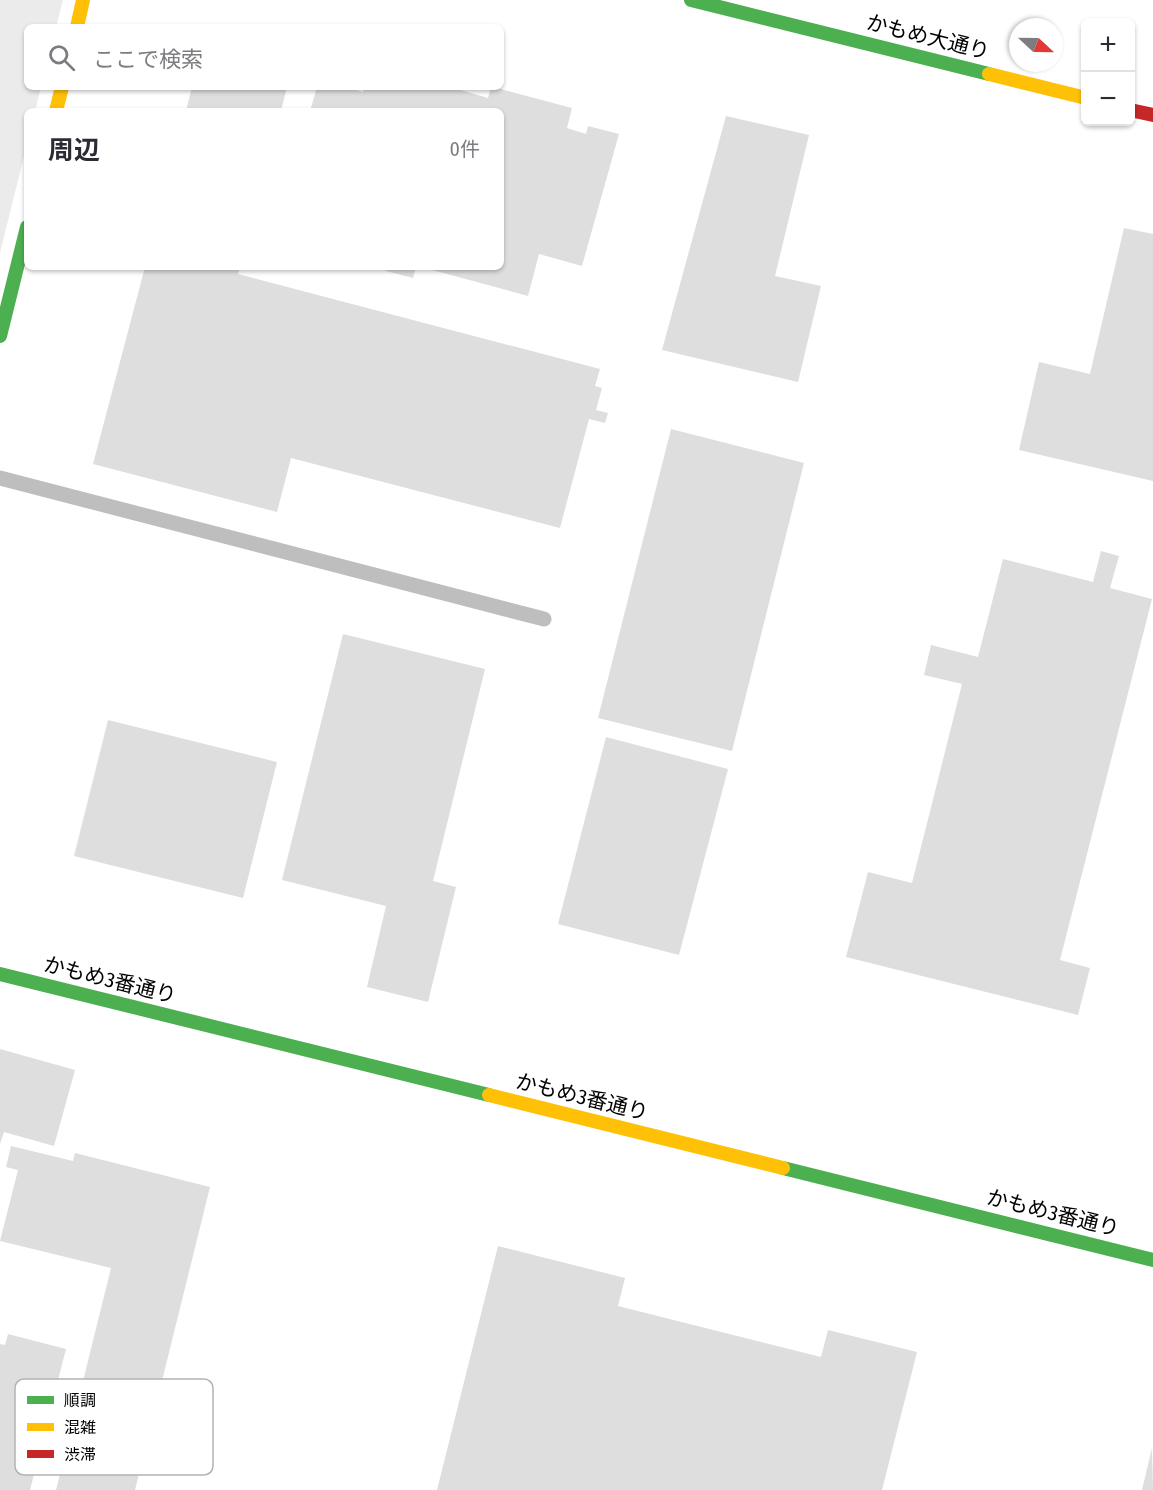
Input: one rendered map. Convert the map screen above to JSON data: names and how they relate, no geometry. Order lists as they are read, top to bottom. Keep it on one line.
{"streets":{"street":["かもめ大通り","かもめ3番通り"]},"legend":["順調","混雑","渋滞"],"north":"right","page":{"map_buttons":["+","−"],"search":"ここで検索","heading":["周辺","0件"]}}
